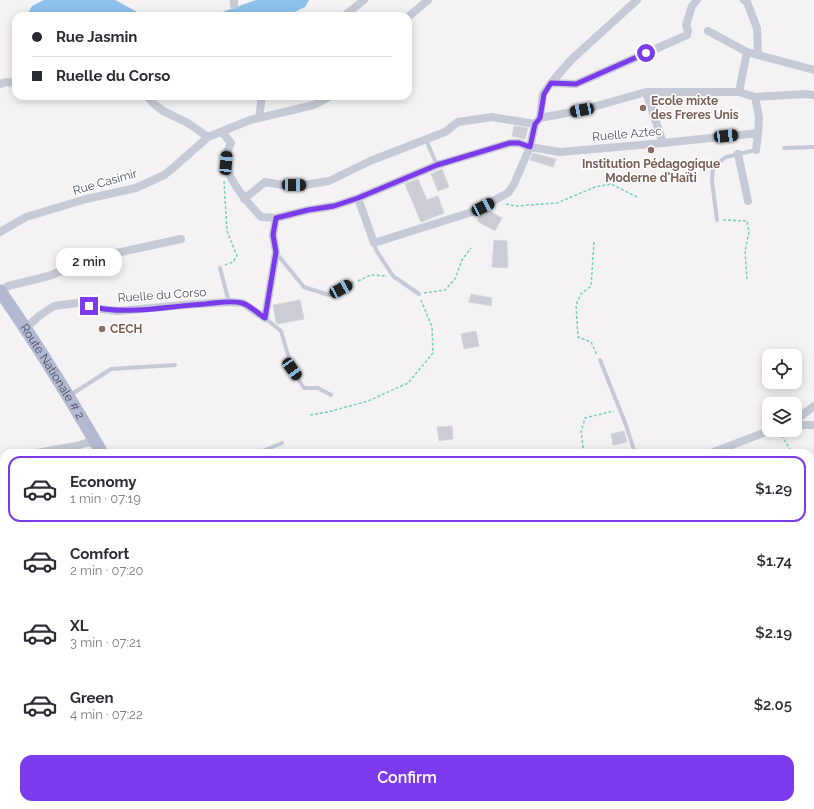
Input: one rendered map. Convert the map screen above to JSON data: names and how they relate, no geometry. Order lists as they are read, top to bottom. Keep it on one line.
{"streets":{"main road":["Route Nationale # 2"],"street":["Ruelle Aztec","Rue Casimir","Ruelle du Corso"]},"crossings":[["Ruelle du Corso","Route Nationale # 2"]],"places":["Ecole mixte des Freres Unis","Institution Pédagogique Moderne d'Haïti","CECH"],"page":{"banner":["Rue Jasmin","Ruelle du Corso"],"bubble":"2 min","list":[{"name":"Economy","note":"1 min · 07:19","value":"$1.29"},{"name":"Comfort","note":"2 min · 07:20","value":"$1.74"},{"name":"XL","note":"3 min · 07:21","value":"$2.19"},{"name":"Green","note":"4 min · 07:22","value":"$2.05"}],"buttons":"Confirm"}}
